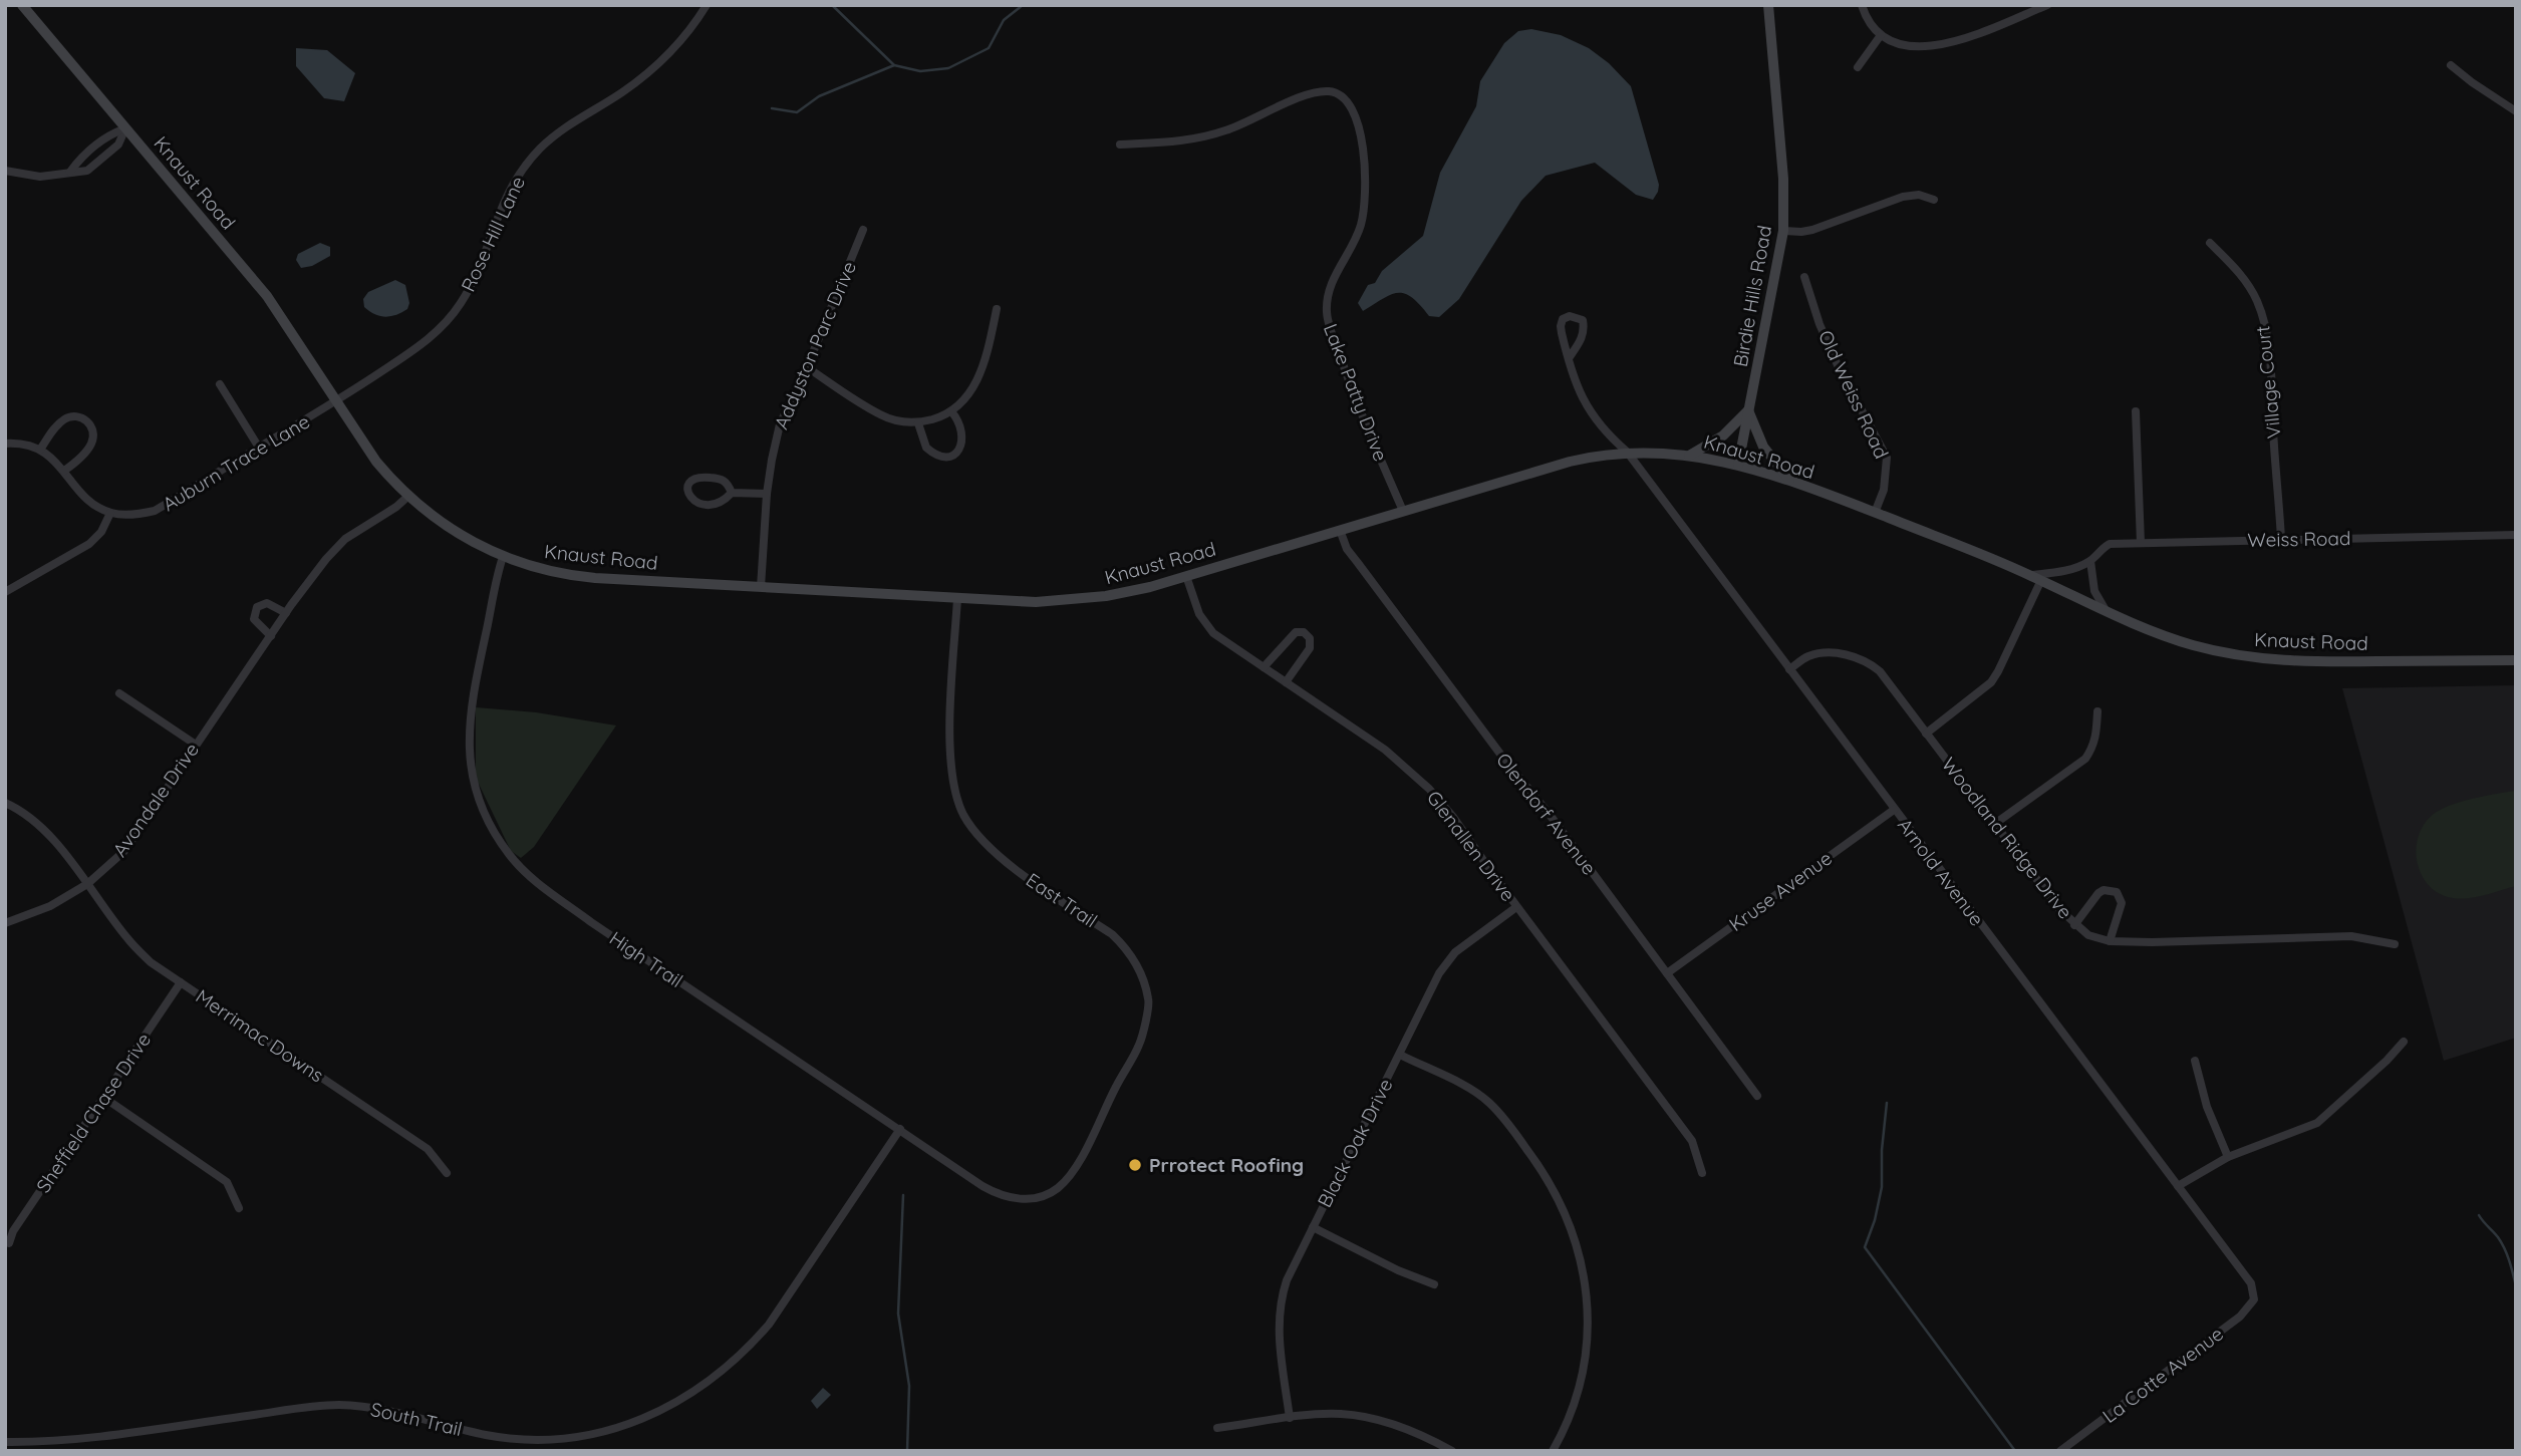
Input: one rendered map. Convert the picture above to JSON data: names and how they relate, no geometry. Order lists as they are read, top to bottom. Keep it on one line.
{"streets":{"main road":["Knaust Road","Birdie Hills Road"],"street":["Rose Hill Lane","Addyston Parc Drive","Village Court","Lake Patty Drive","Old Weiss Road","Auburn Trace Lane","Weiss Road","Avondale Drive","Olendorf Avenue","Woodland Ridge Drive","Glenallen Drive","Arnold Avenue","Kruse Avenue","East Trail","High Trail","Merrimac Downs","Sheffield Chase Drive","Black Oak Drive","La Cotte Avenue","South Trail"]},"crossings":[["Knaust Road","Rose Hill Lane"],["Knaust Road","Birdie Hills Road"],["Knaust Road","Addyston Parc Drive"],["Knaust Road","Lake Patty Drive"],["Knaust Road","Old Weiss Road"],["Knaust Road","Auburn Trace Lane"],["Knaust Road","Weiss Road"],["Knaust Road","Avondale Drive"],["Knaust Road","Olendorf Avenue"],["Knaust Road","Glenallen Drive"],["Knaust Road","Arnold Avenue"],["Knaust Road","East Trail"],["Knaust Road","High Trail"],["Rose Hill Lane","Auburn Trace Lane"],["Village Court","Weiss Road"],["Avondale Drive","Merrimac Downs"],["Olendorf Avenue","Kruse Avenue"],["Woodland Ridge Drive","Arnold Avenue"],["Glenallen Drive","Black Oak Drive"],["Arnold Avenue","Kruse Avenue"],["Arnold Avenue","La Cotte Avenue"],["East Trail","High Trail"],["High Trail","South Trail"],["Merrimac Downs","Sheffield Chase Drive"]],"places":["Prrotect Roofing"]}
